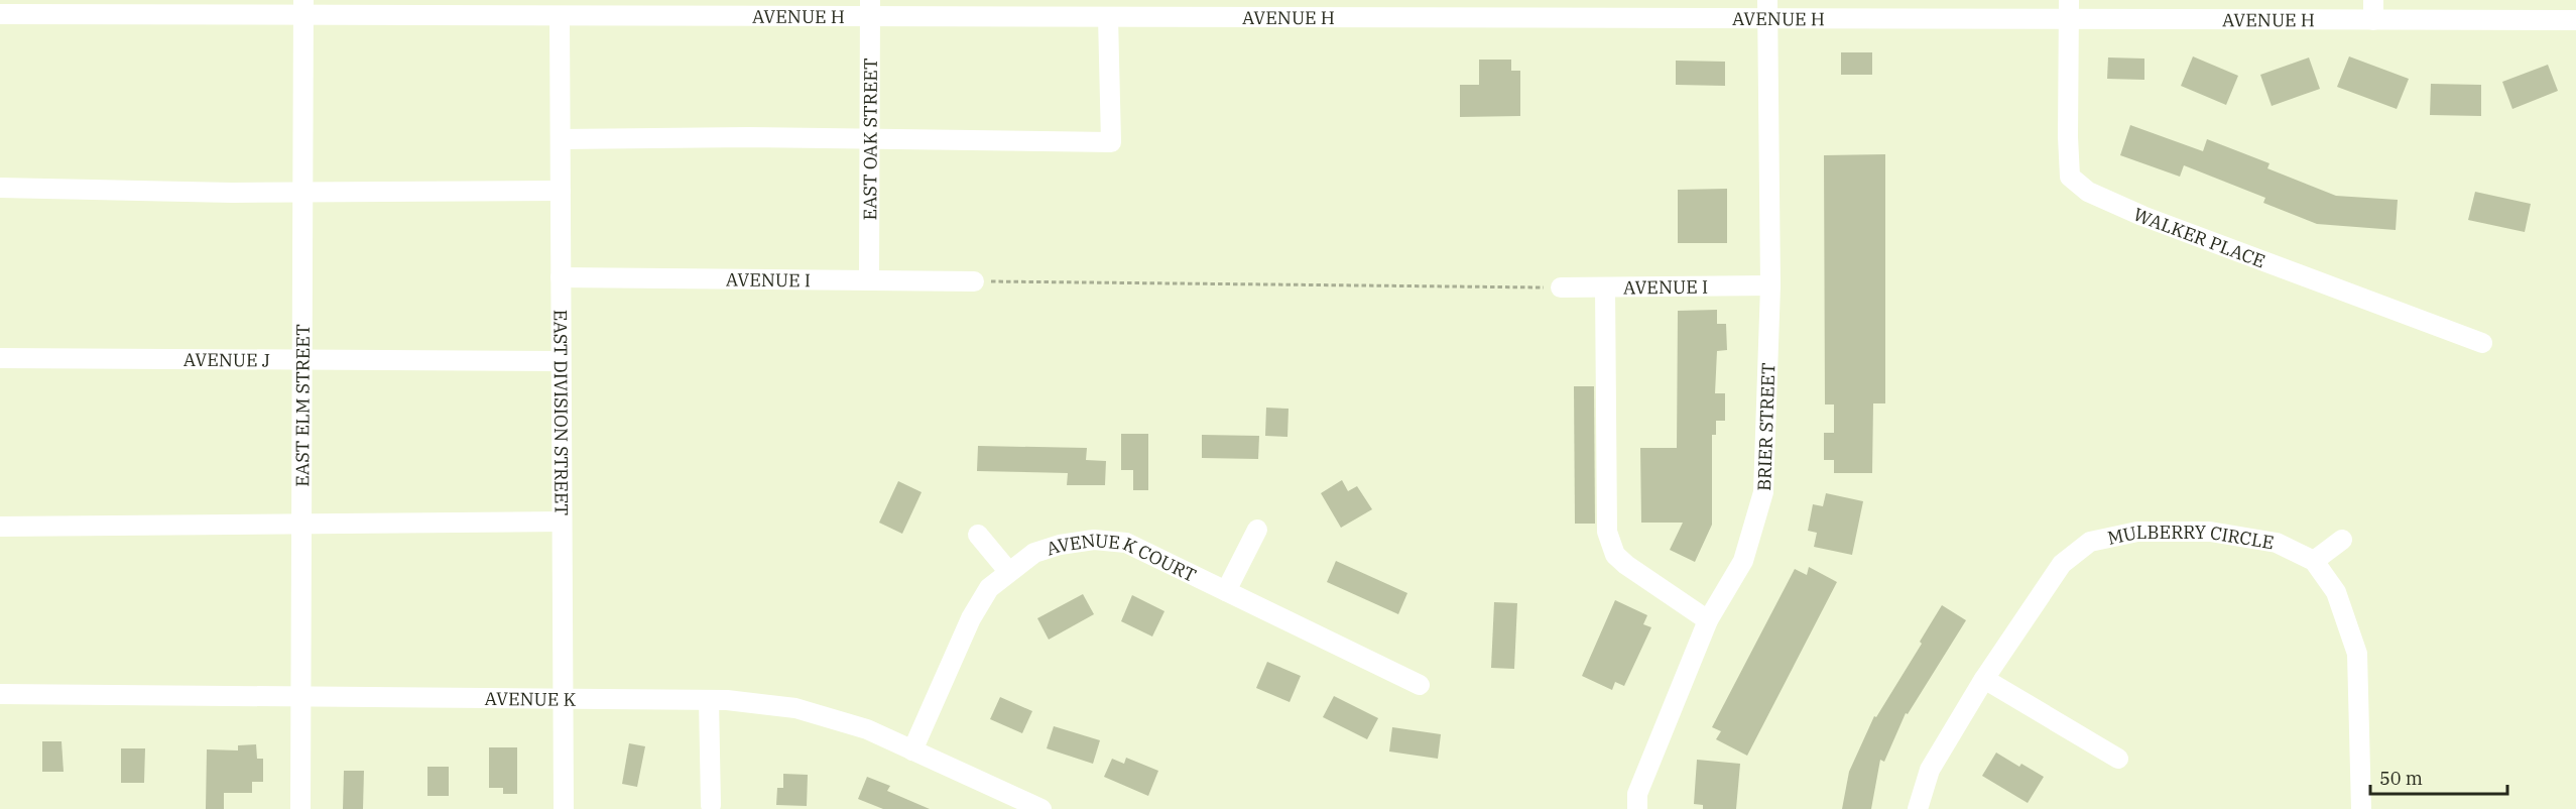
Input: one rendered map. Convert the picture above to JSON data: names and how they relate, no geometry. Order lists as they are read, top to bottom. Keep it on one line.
{"streets":{"street":["AVENUE H","EAST OAK STREET","WALKER PLACE","AVENUE I","AVENUE J","EAST ELM STREET","EAST DIVISION STREET","BRIER STREET","MULBERRY CIRCLE","AVENUE K COURT","AVENUE K"]},"crossings":[["AVENUE H","EAST OAK STREET"],["AVENUE H","WALKER PLACE"],["AVENUE H","EAST ELM STREET"],["AVENUE H","EAST DIVISION STREET"],["AVENUE H","BRIER STREET"],["EAST OAK STREET","AVENUE I"],["AVENUE I","EAST DIVISION STREET"],["AVENUE I","BRIER STREET"],["AVENUE J","EAST ELM STREET"],["AVENUE J","EAST DIVISION STREET"],["EAST ELM STREET","AVENUE K"],["EAST DIVISION STREET","AVENUE K"],["AVENUE K COURT","AVENUE K"]],"scale_bar":"50 m"}
